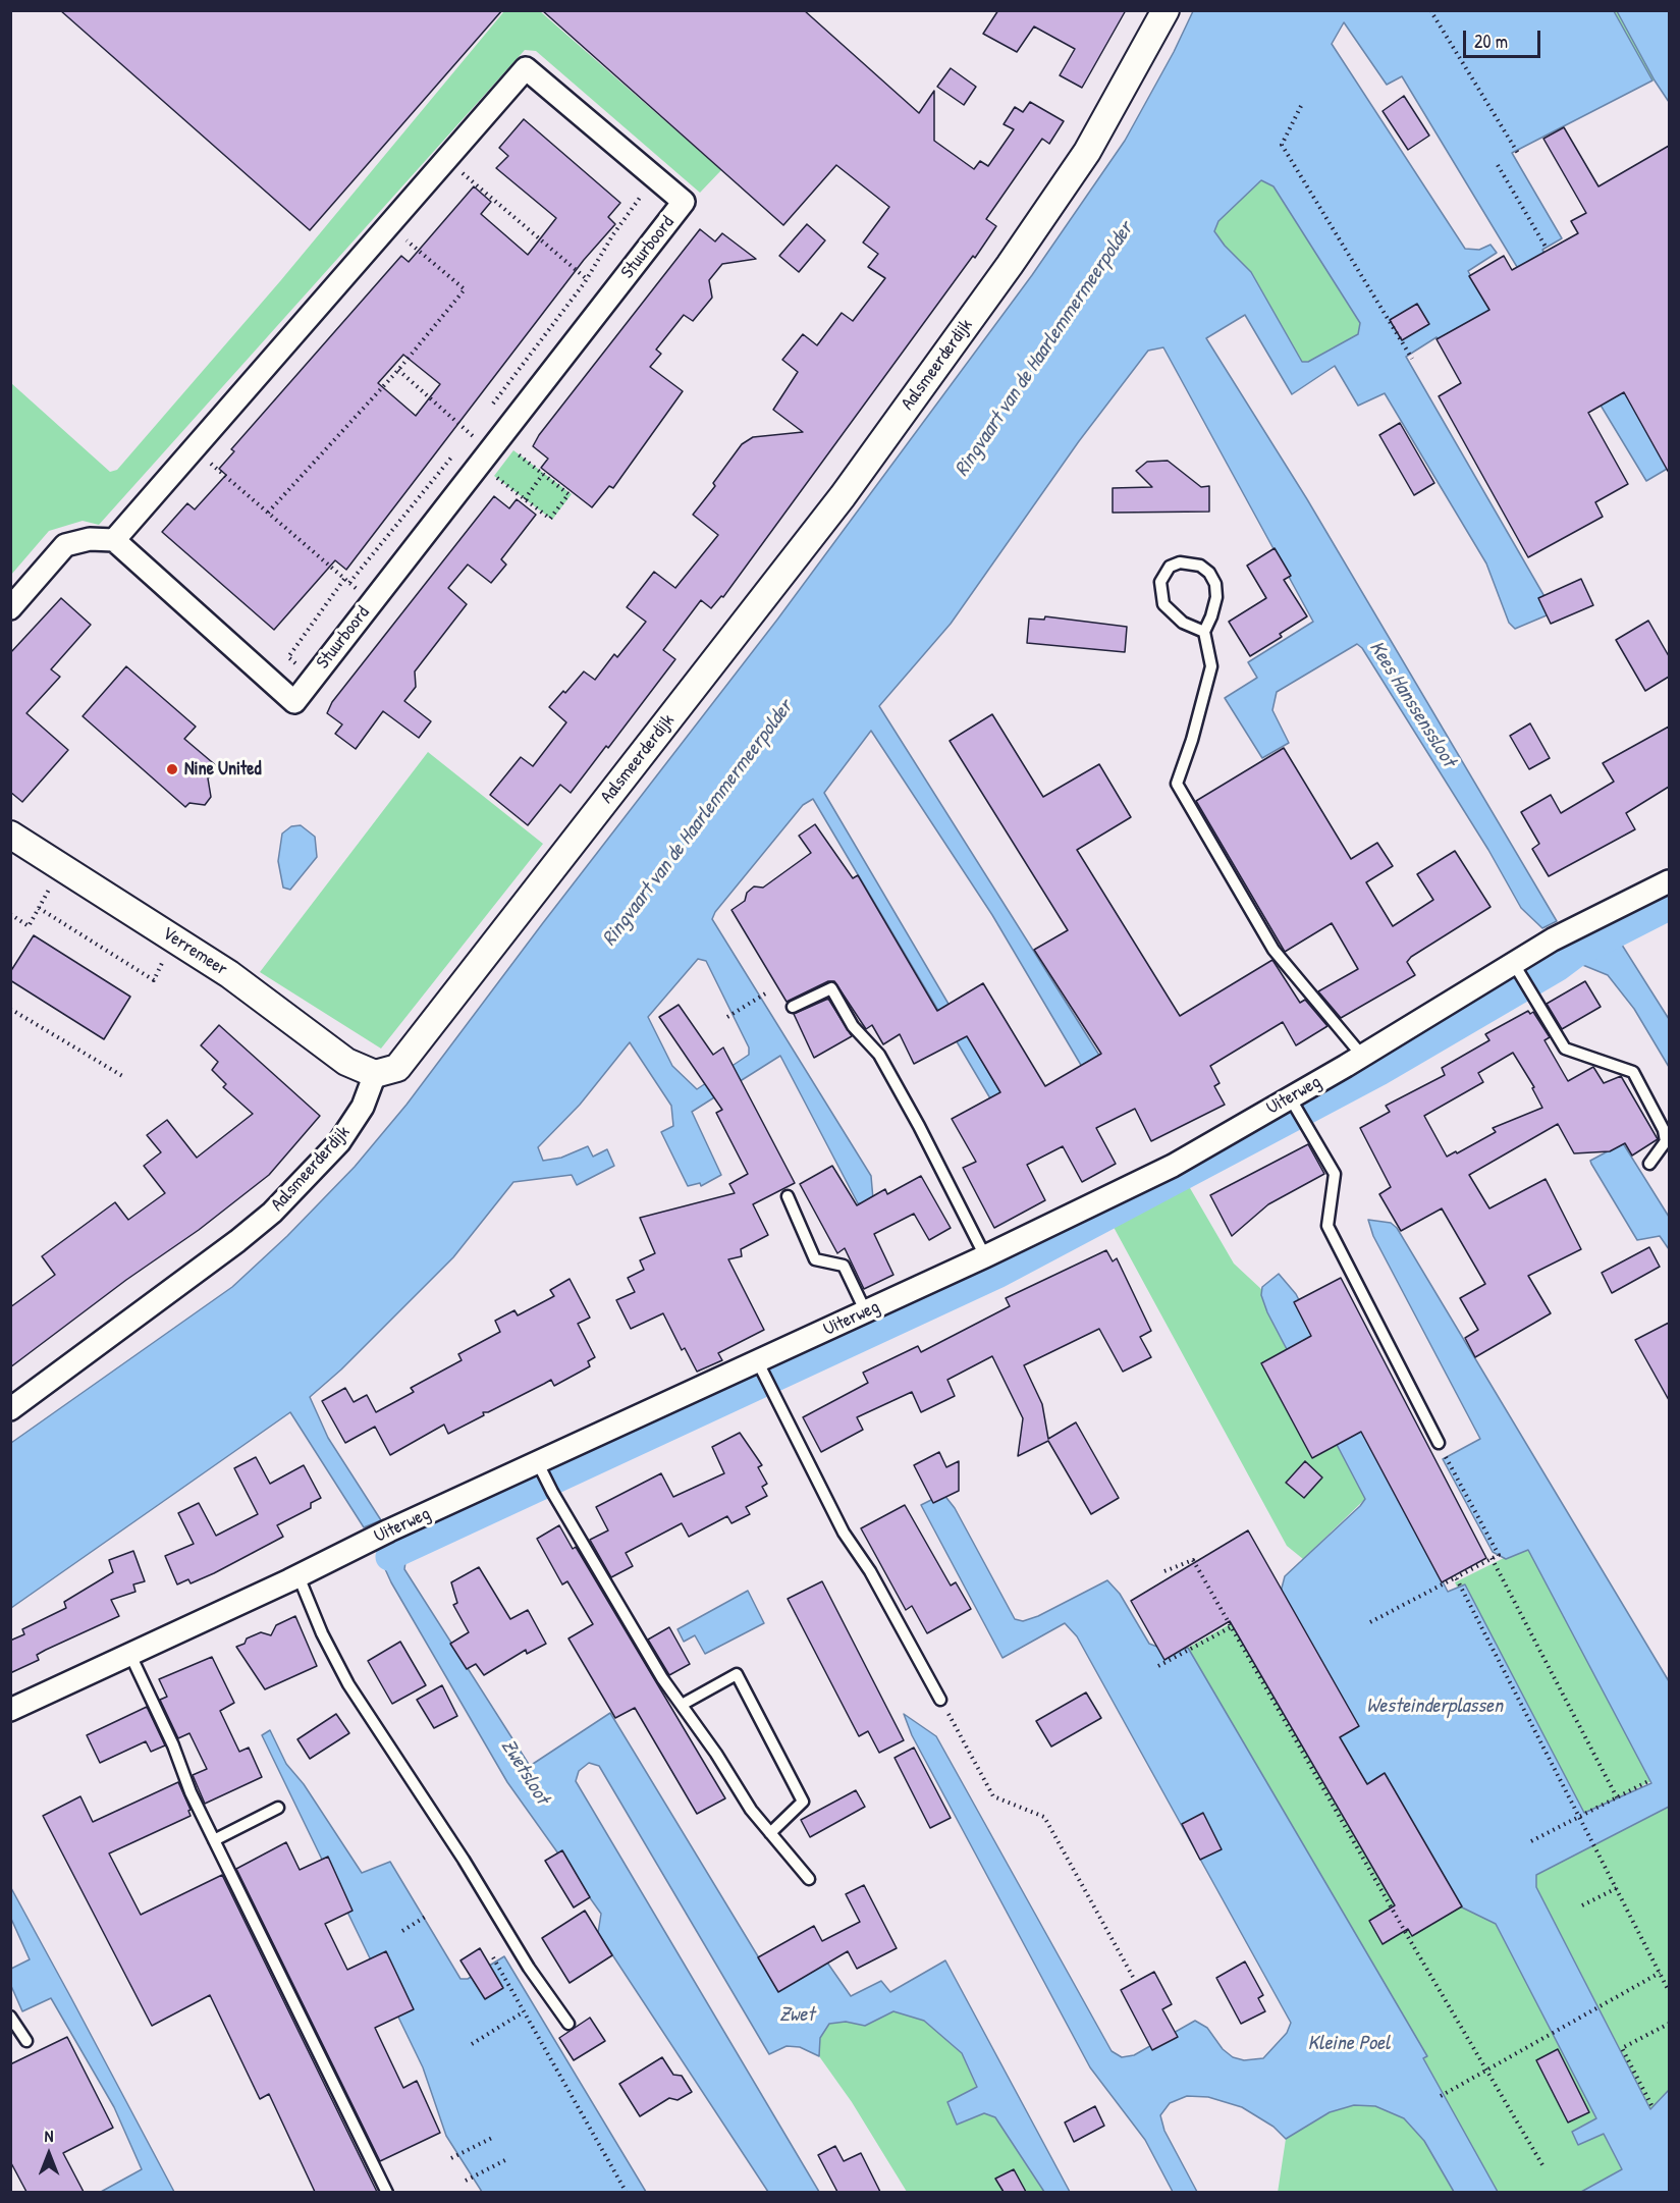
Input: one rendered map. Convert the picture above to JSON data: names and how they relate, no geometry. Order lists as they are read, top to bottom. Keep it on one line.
{"streets":{"street":["Stuurboord","Aalsmeerderdijk","Verremeer","Uiterweg"]},"crossings":[["Aalsmeerderdijk","Verremeer"]],"water":["Ringvaart van de Haarlemmermeerpolder","Kees Hanssenssloot","Westeinderplassen","Zwetsloot","Zwet","Kleine Poel"],"places":["Nine United"],"scale_bar":"20 m","north":"top"}
